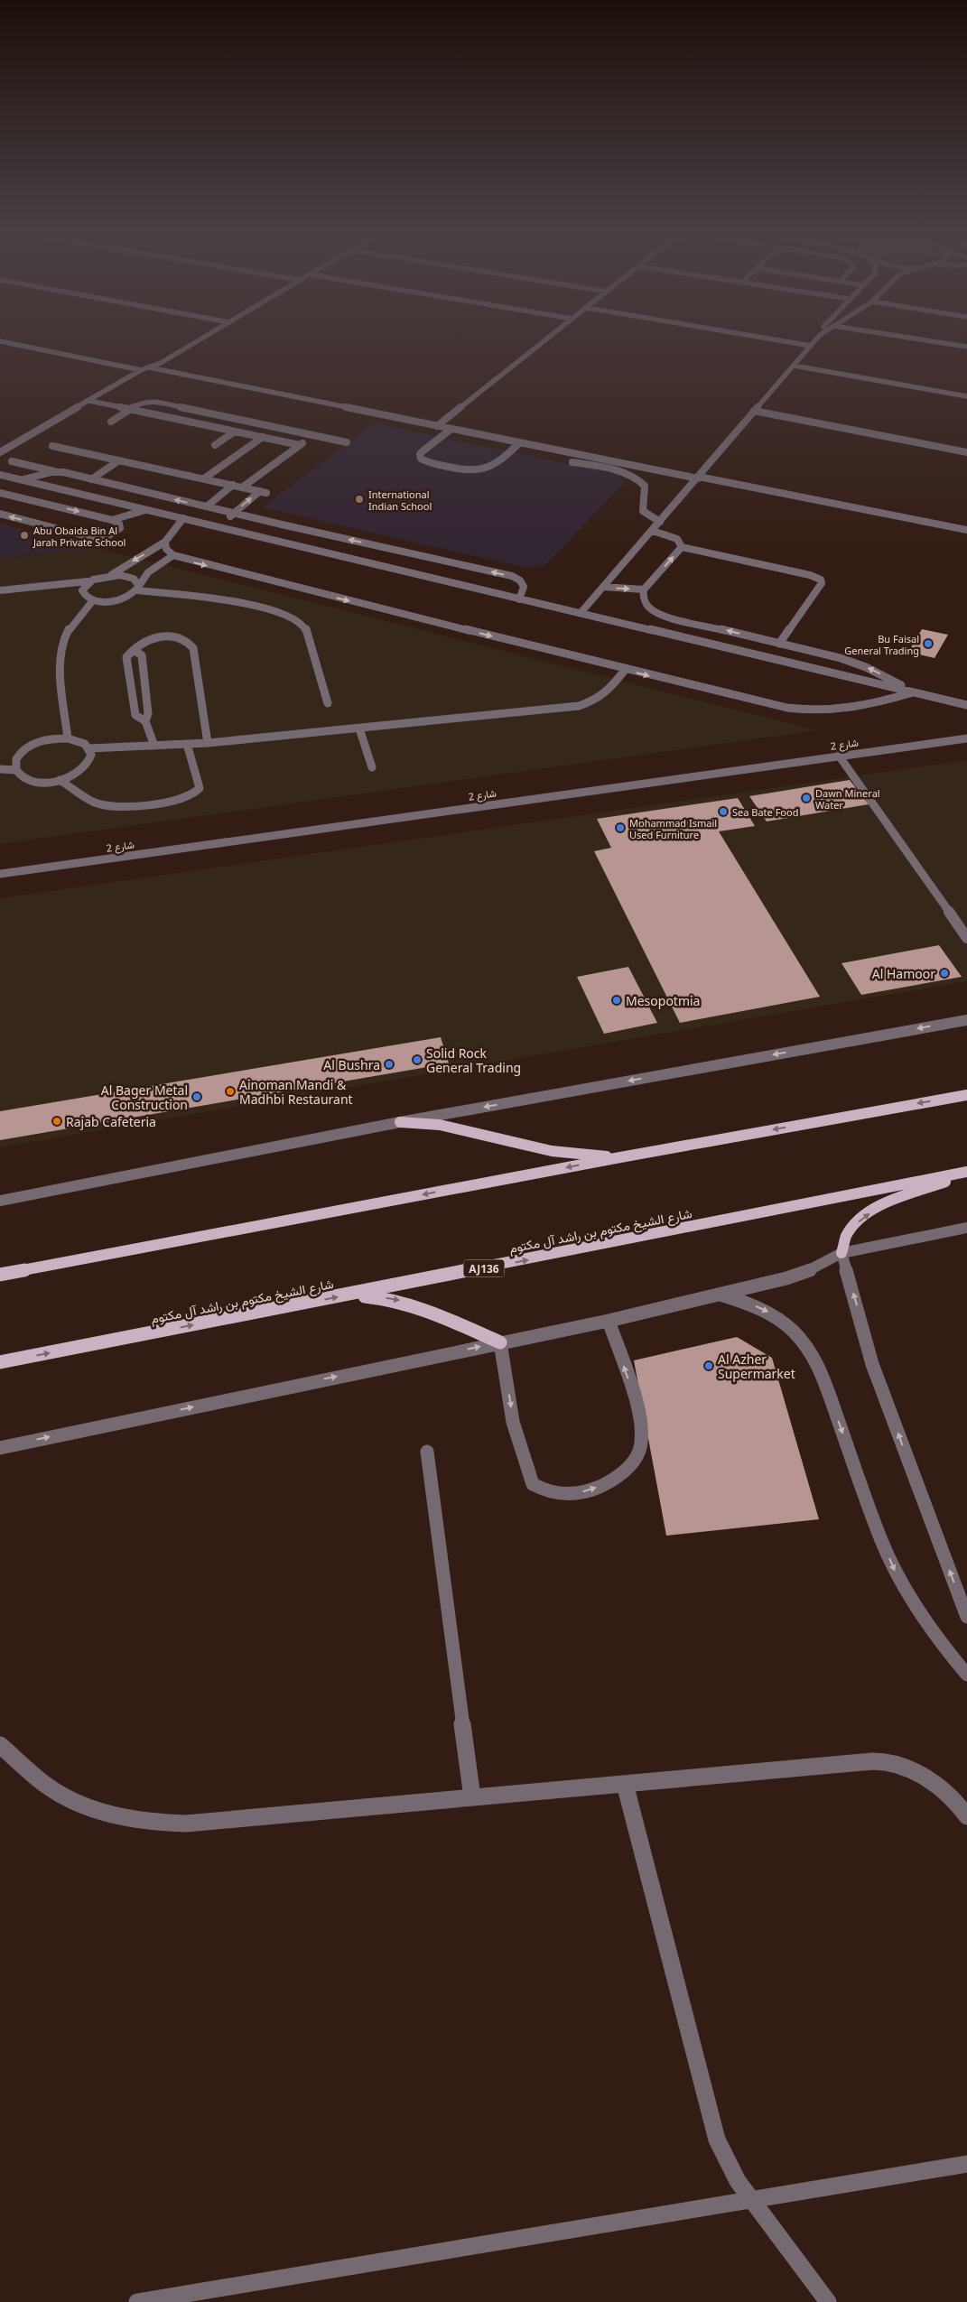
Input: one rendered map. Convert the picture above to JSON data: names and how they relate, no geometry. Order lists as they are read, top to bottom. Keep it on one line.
{"streets":{"main road":["شارع الشيخ مكتوم بن راشد آل مكتوم","AJ136"],"street":["شارع 2"]},"places":["International Indian School","Abu Obaida Bin Al Jarah Private School","Bu Faisal General Trading","Dawn Mineral Water","Sea Bate Food","Mohammad Ismail Used Furniture","Al Hamoor","Mesopotmia","Solid Rock General Trading","Al Bushra","Ainoman Mandi & Madhbi Restaurant","Al Bager Metal Construction","Rajab Cafeteria","Al Azher Supermarket"]}
